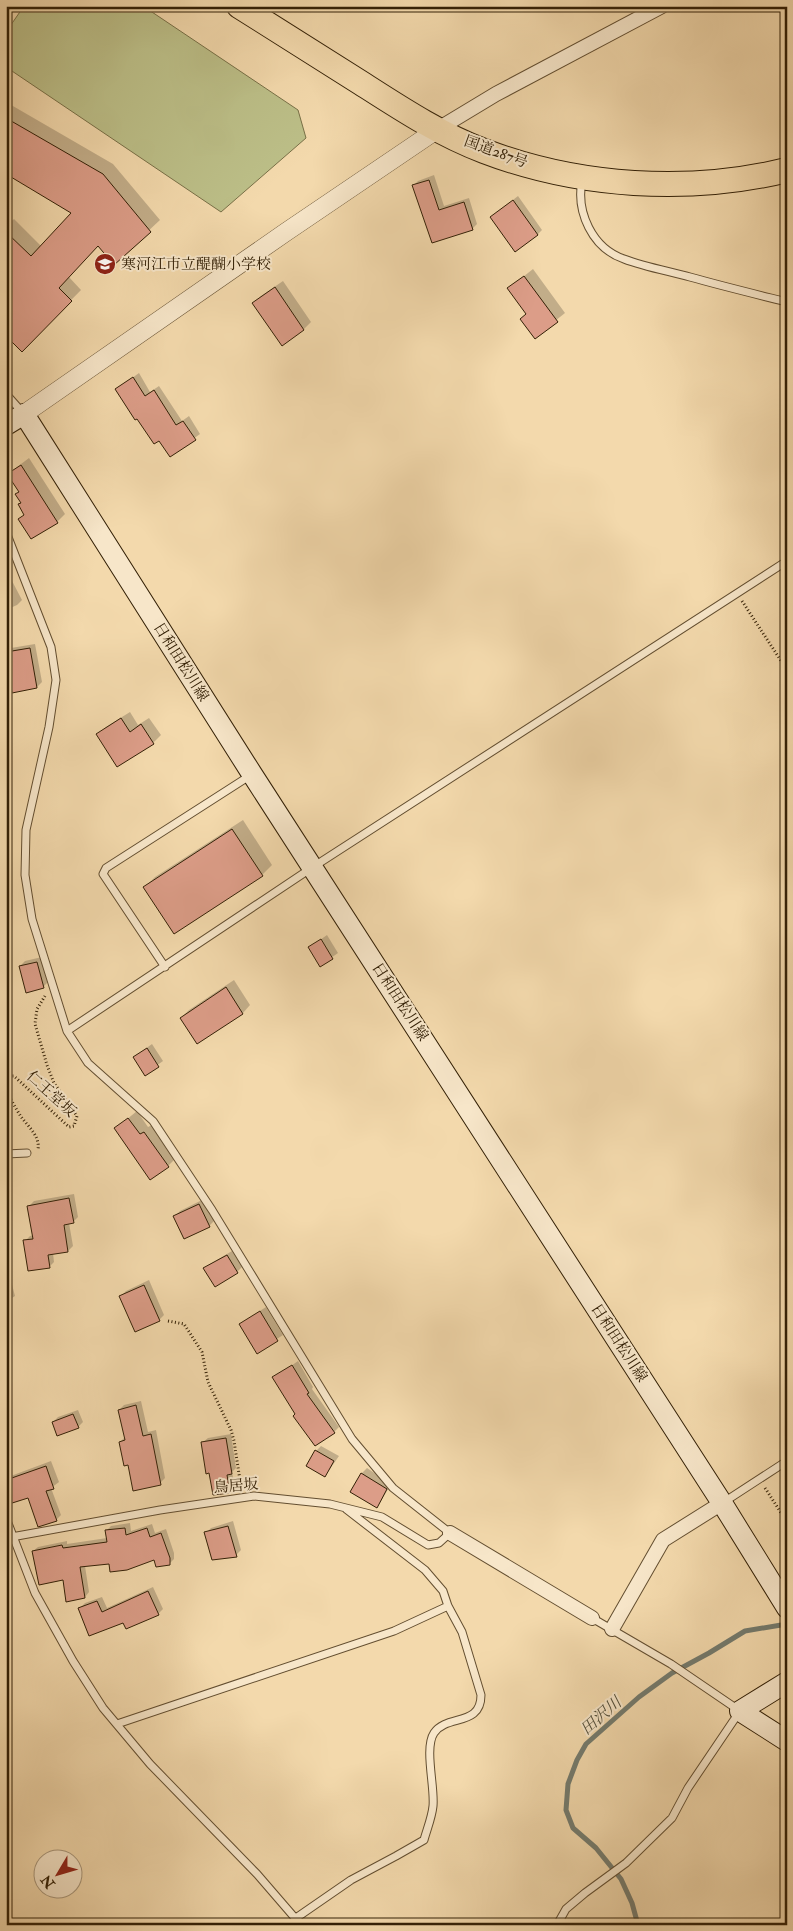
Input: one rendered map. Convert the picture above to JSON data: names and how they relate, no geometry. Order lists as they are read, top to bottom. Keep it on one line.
{"streets":{"highway":["国道287号"],"main road":["日和田松川線"],"lane":["鳥居坂"],"path":["仁王堂坂"]},"water":["田沢川"],"places":{"school or university":["寒河江市立醍醐小学校"]},"north":"bottom left"}
